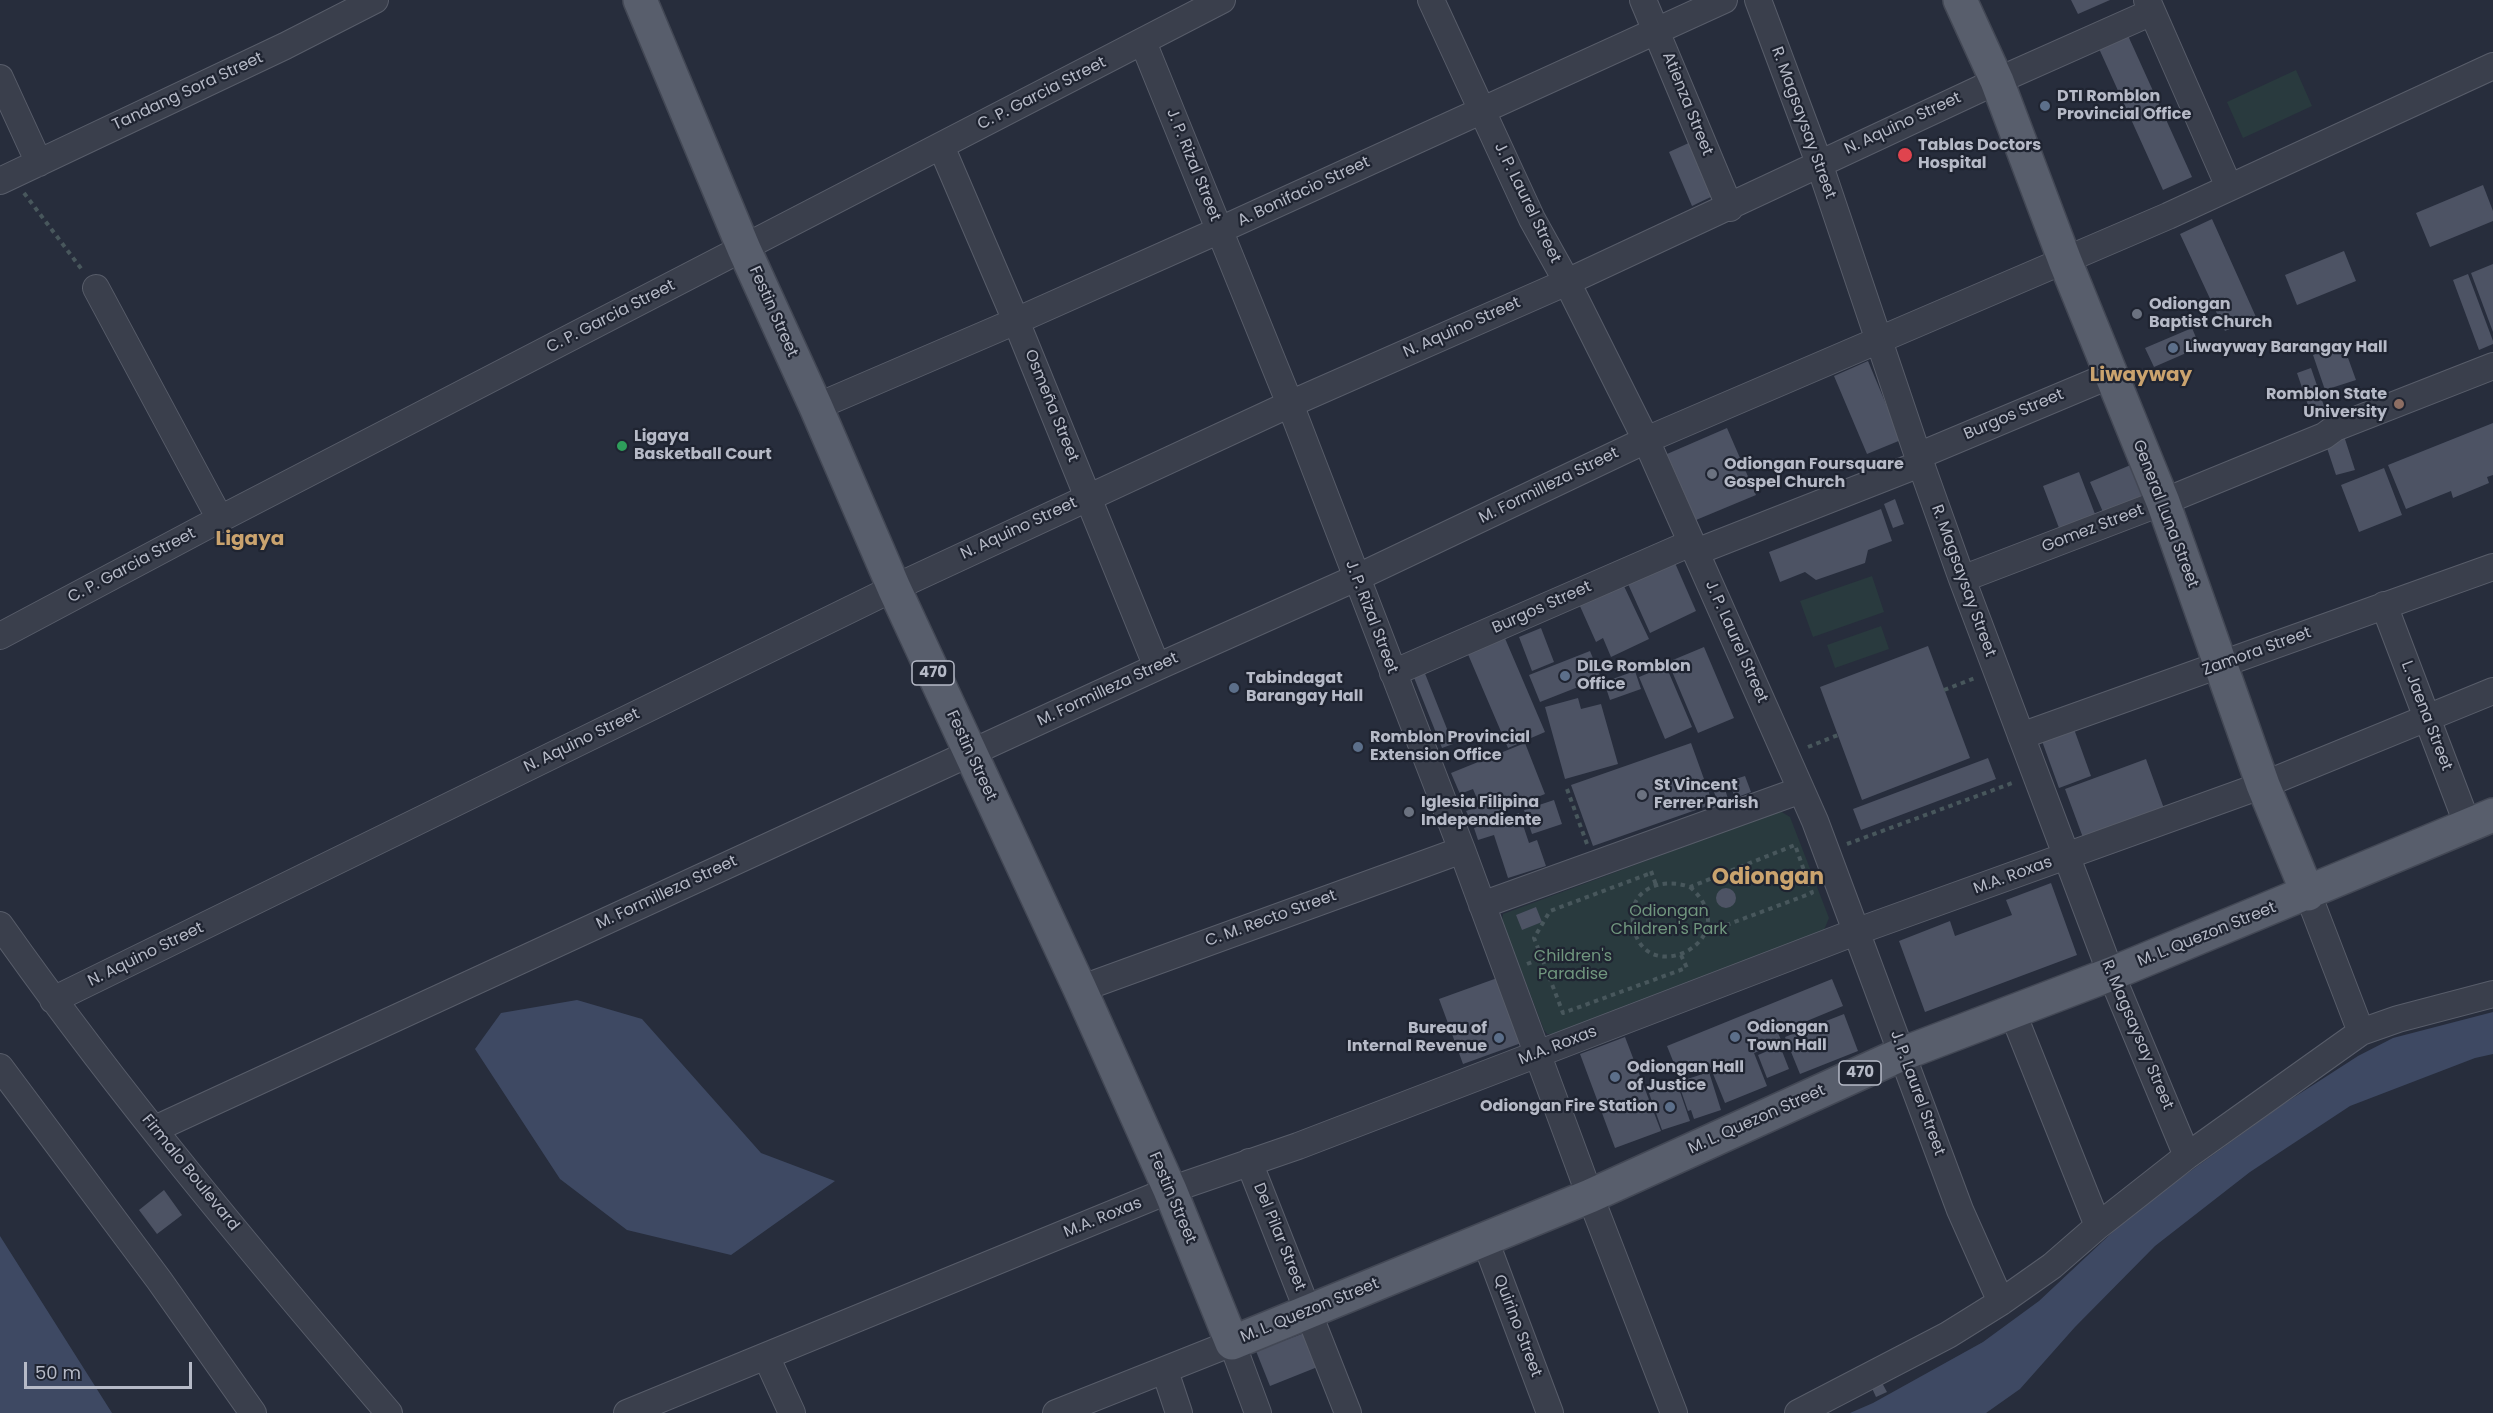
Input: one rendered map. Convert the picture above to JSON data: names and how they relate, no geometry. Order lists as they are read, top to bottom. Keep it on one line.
{"streets":{"main road":["Festin Street","General Luna Street","470","M. L. Quezon Street"],"street":["Tandang Sora Street","C. P. Garcia Street","Atienza Street","R. Magsaysay Street","N. Aquino Street","J. P. Rizal Street","A. Bonifacio Street","J. P. Laurel Street","Osmeña Street","Burgos Street","M. Formilleza Street","Gomez Street","Zamora Street","L. Jaena Street","M.A. Roxas","C. M. Recto Street","Firmalo Boulevard","Del Pilar Street","Quirino Street"]},"crossings":[["C. P. Garcia Street","J. P. Rizal Street"],["C. P. Garcia Street","Festin Street"],["C. P. Garcia Street","Osmeña Street"],["Atienza Street","N. Aquino Street"],["Atienza Street","A. Bonifacio Street"],["R. Magsaysay Street","N. Aquino Street"],["R. Magsaysay Street","Burgos Street"],["R. Magsaysay Street","M. Formilleza Street"],["R. Magsaysay Street","Gomez Street"],["R. Magsaysay Street","Zamora Street"],["R. Magsaysay Street","M.A. Roxas"],["R. Magsaysay Street","M. L. Quezon Street"],["N. Aquino Street","J. P. Rizal Street"],["N. Aquino Street","J. P. Laurel Street"],["N. Aquino Street","Festin Street"],["N. Aquino Street","Osmeña Street"],["N. Aquino Street","General Luna Street"],["N. Aquino Street","Firmalo Boulevard"],["J. P. Rizal Street","A. Bonifacio Street"],["J. P. Rizal Street","Burgos Street"],["J. P. Rizal Street","M. Formilleza Street"],["J. P. Rizal Street","M.A. Roxas"],["J. P. Rizal Street","C. M. Recto Street"],["J. P. Rizal Street","M. L. Quezon Street"],["A. Bonifacio Street","J. P. Laurel Street"],["A. Bonifacio Street","Festin Street"],["A. Bonifacio Street","Osmeña Street"],["J. P. Laurel Street","Burgos Street"],["J. P. Laurel Street","M. Formilleza Street"],["J. P. Laurel Street","M.A. Roxas"],["J. P. Laurel Street","M. L. Quezon Street"],["Festin Street","M. Formilleza Street"],["Festin Street","M.A. Roxas"],["Festin Street","C. M. Recto Street"],["Festin Street","M. L. Quezon Street"],["Osmeña Street","M. Formilleza Street"],["Burgos Street","General Luna Street"],["M. Formilleza Street","General Luna Street"],["M. Formilleza Street","Firmalo Boulevard"],["General Luna Street","Gomez Street"],["General Luna Street","Zamora Street"],["General Luna Street","M.A. Roxas"],["General Luna Street","M. L. Quezon Street"],["Zamora Street","L. Jaena Street"],["L. Jaena Street","M.A. Roxas"],["L. Jaena Street","M. L. Quezon Street"],["M.A. Roxas","Del Pilar Street"],["M. L. Quezon Street","Del Pilar Street"],["M. L. Quezon Street","Quirino Street"]],"districts":["Liwayway","Ligaya","Odiongan"],"parks":["Odiongan Children's Park","Children's Paradise"],"places":["DTI Romblon Provincial Office","Tablas Doctors Hospital","Odiongan Baptist Church","Liwayway Barangay Hall","Romblon State University","Ligaya Basketball Court","Odiongan Foursquare Gospel Church","DILG Romblon Office","Tabindagat Barangay Hall","Romblon Provincial Extension Office","St Vincent Ferrer Parish","Iglesia Filipina Independiente","Odiongan Town Hall","Bureau of Internal Revenue","Odiongan Hall of Justice","Odiongan Fire Station"],"scale_bar":"50 m"}
